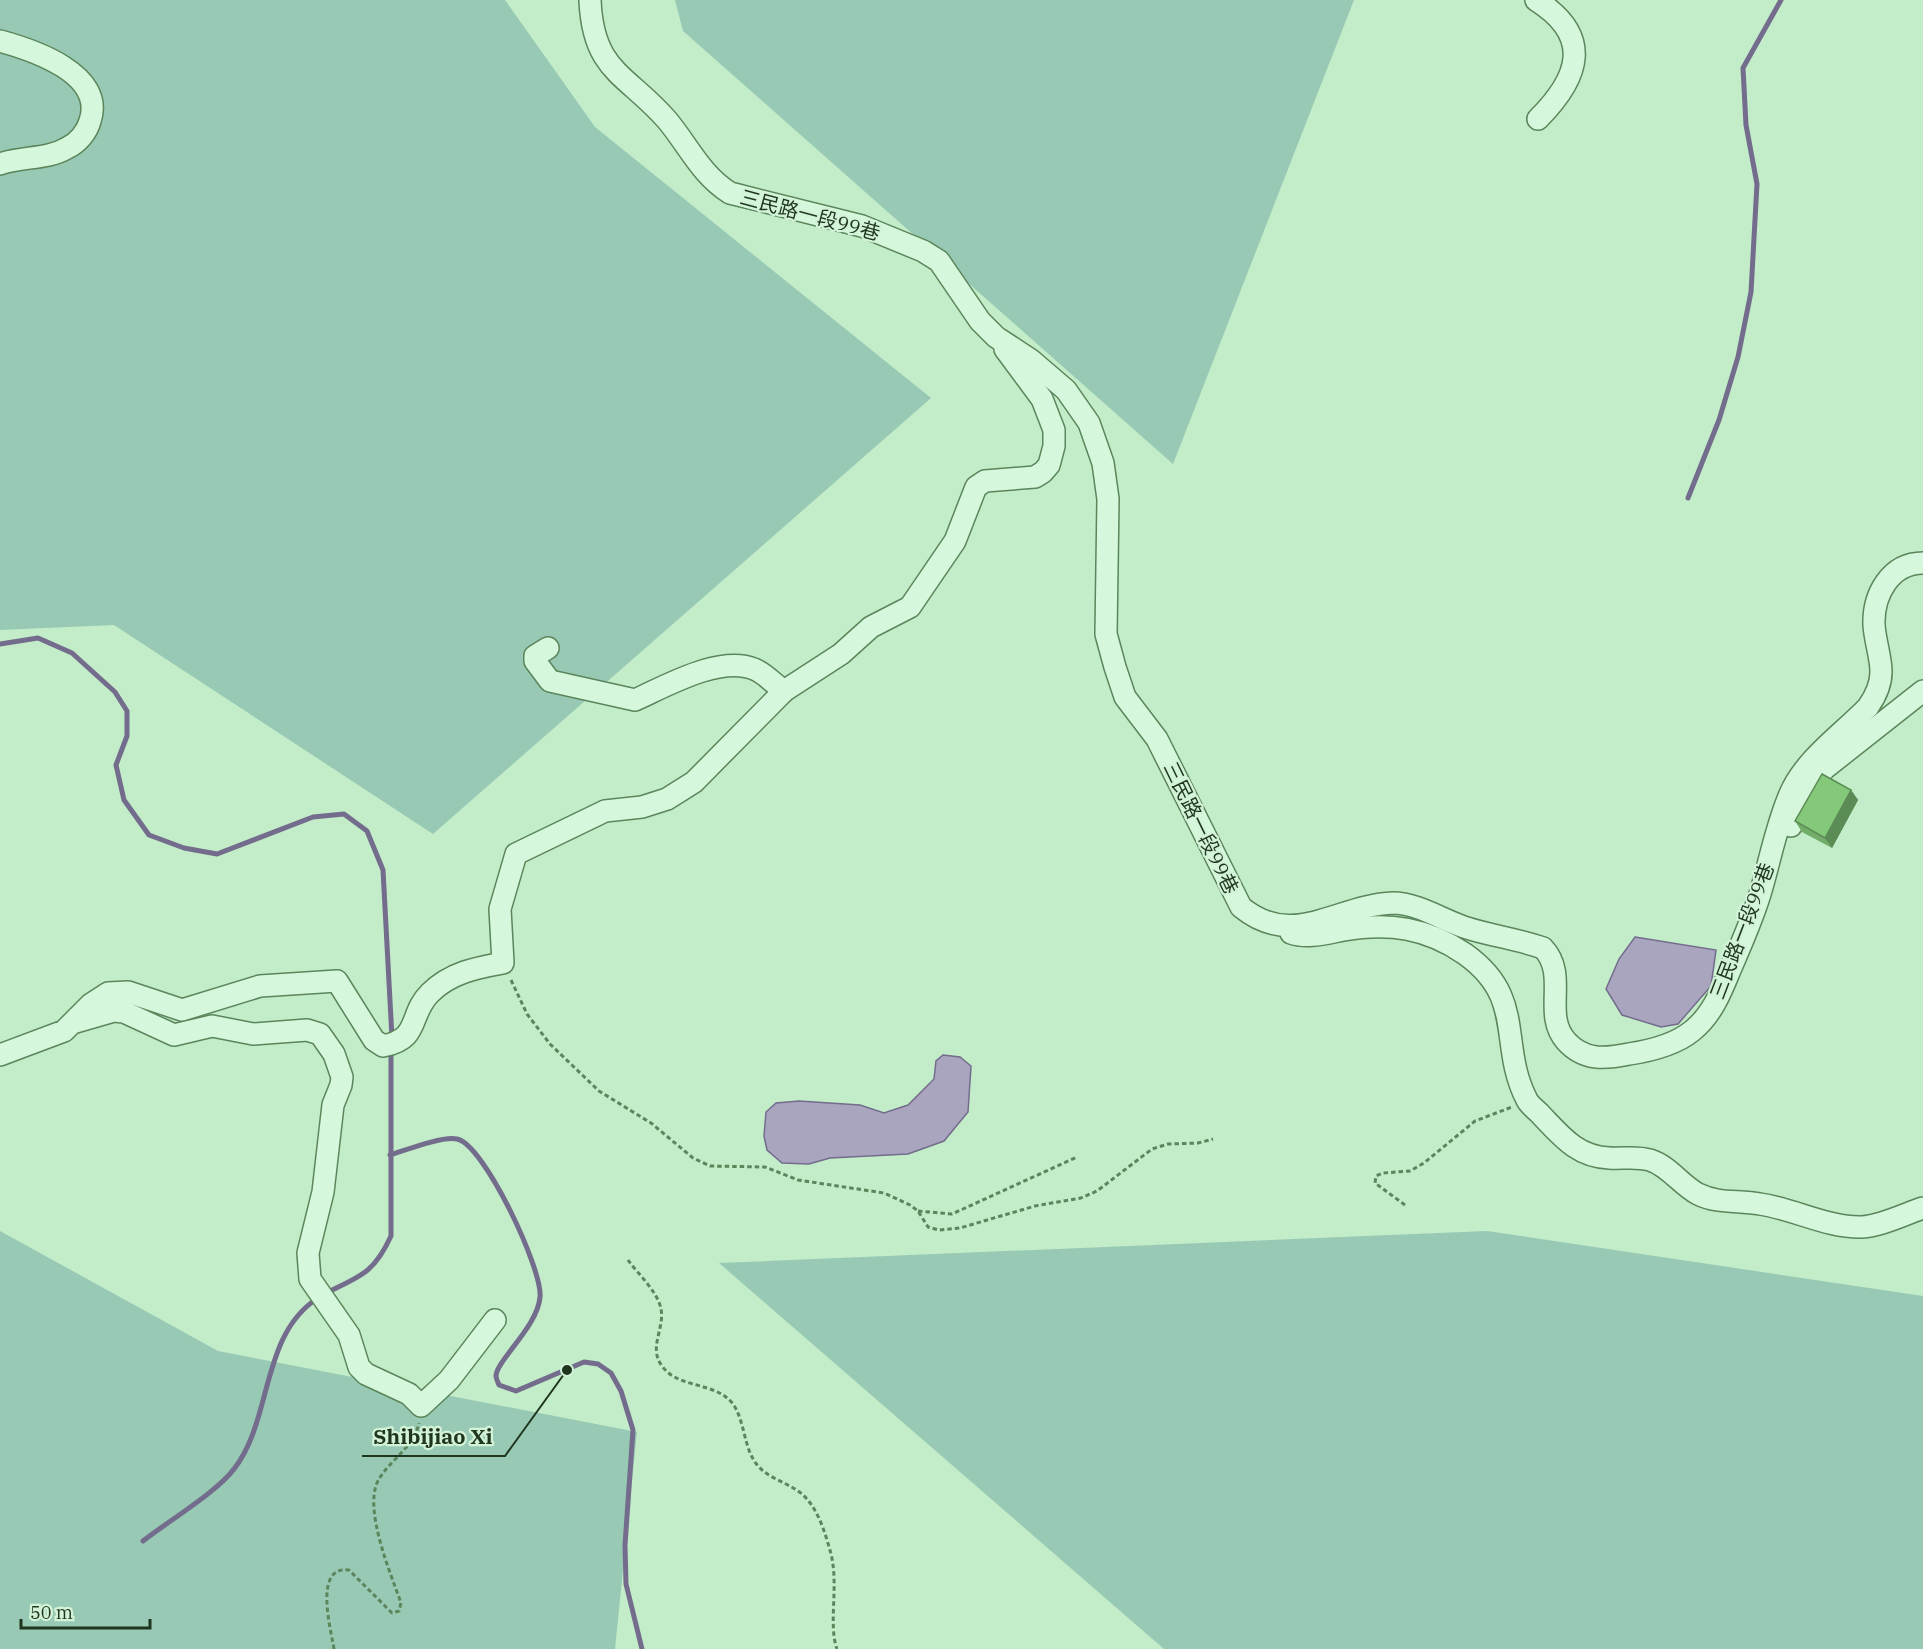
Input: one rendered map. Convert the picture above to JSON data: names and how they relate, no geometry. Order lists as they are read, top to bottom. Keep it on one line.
{"streets":{"street":["三民路一段99巷"]},"places":["Shibijiao Xi"],"scale_bar":"50 m"}
